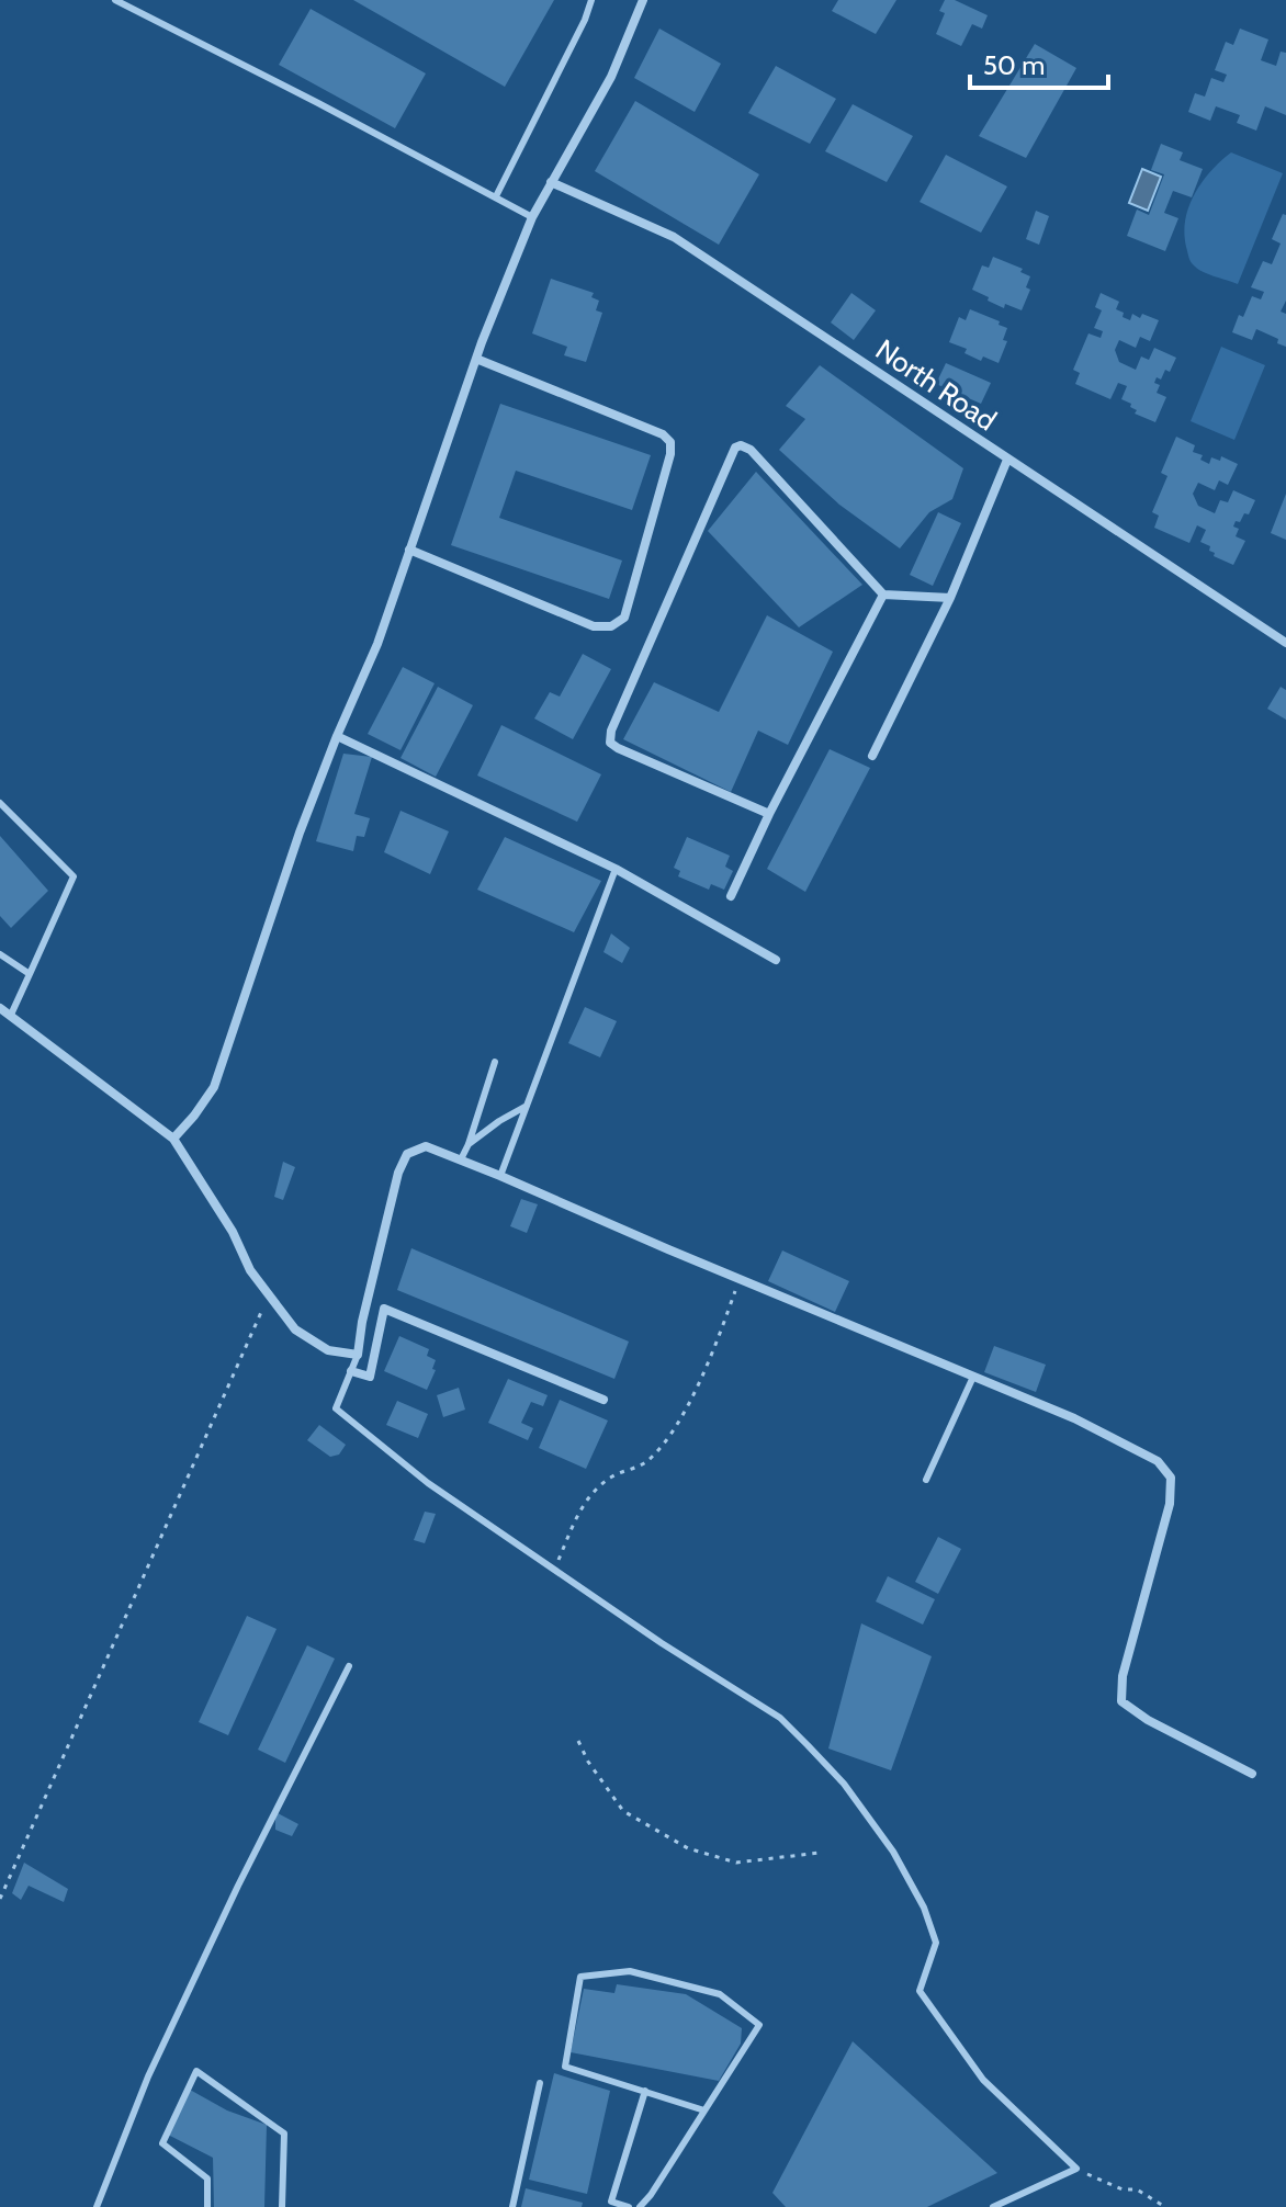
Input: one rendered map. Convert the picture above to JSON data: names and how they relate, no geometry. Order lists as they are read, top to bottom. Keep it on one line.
{"streets":{"street":["North Road"]},"scale_bar":"50 m"}
